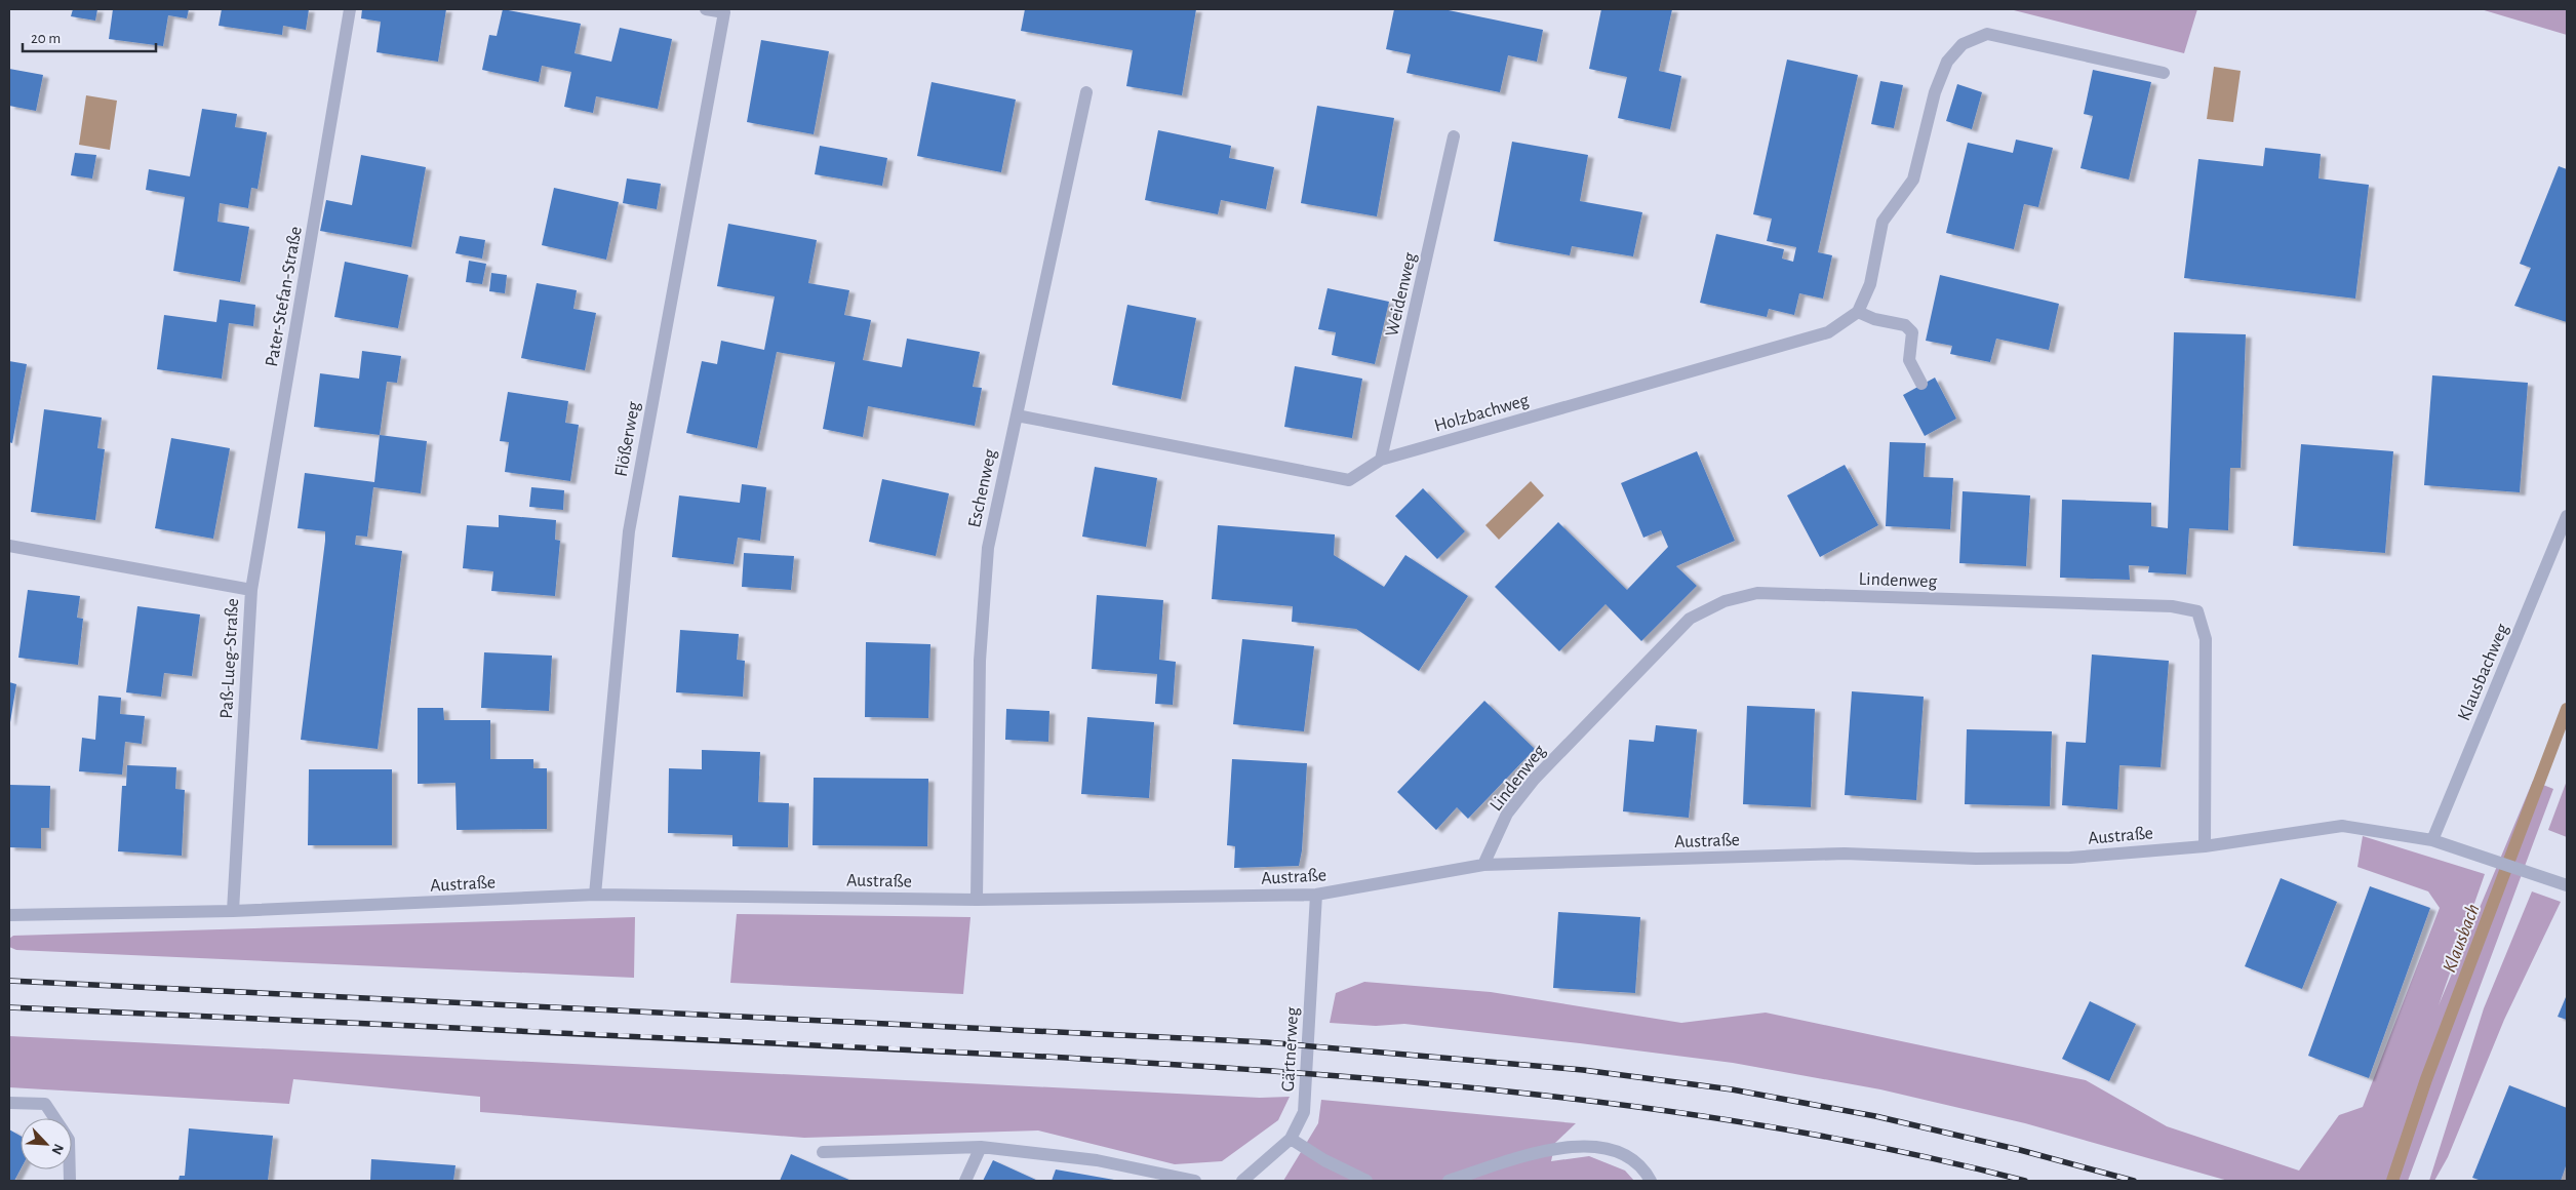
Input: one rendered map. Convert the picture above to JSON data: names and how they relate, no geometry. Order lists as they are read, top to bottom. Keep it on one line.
{"streets":{"street":["Weidenweg","Pater-Stefan-Straße","Holzbachweg","Flößerweg","Eschenweg","Lindenweg","Paß-Lueg-Straße","Klausbachweg","Austraße","Gärtnerweg"]},"crossings":[["Weidenweg","Holzbachweg"],["Pater-Stefan-Straße","Paß-Lueg-Straße"],["Holzbachweg","Eschenweg"],["Flößerweg","Austraße"],["Eschenweg","Austraße"],["Lindenweg","Austraße"],["Paß-Lueg-Straße","Austraße"],["Klausbachweg","Austraße"],["Austraße","Gärtnerweg"]],"water":["Klausbach"],"scale_bar":"20 m","north":"bottom right"}
